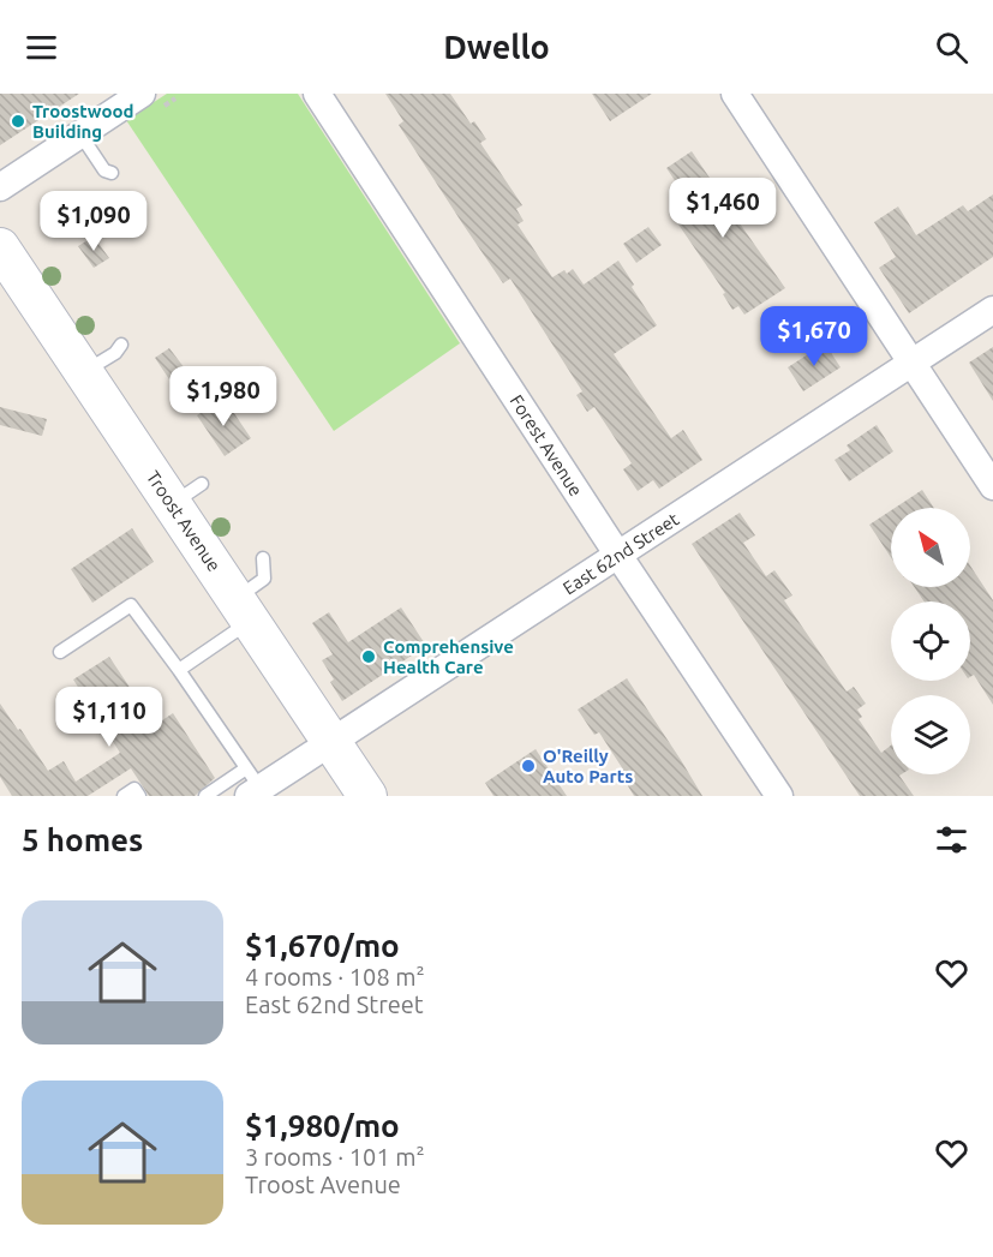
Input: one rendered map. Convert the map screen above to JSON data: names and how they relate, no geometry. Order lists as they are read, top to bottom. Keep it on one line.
{"streets":{"main road":["Troost Avenue"],"street":["Forest Avenue","East 62nd Street"]},"crossings":[["Forest Avenue","East 62nd Street"],["Troost Avenue","East 62nd Street"]],"places":["Troostwood Building","Comprehensive Health Care","O'Reilly Auto Parts"],"north":"top left","page":{"header":"Dwello","price":["$1,460","$1,090","$1,670","$1,980","$1,110"],"heading":"5 homes","list":[{"name":"$1,670/mo","note":"4 rooms · 108 m² · East 62nd Street"},{"name":"$1,980/mo","note":"3 rooms · 101 m² · Troost Avenue"}]}}
